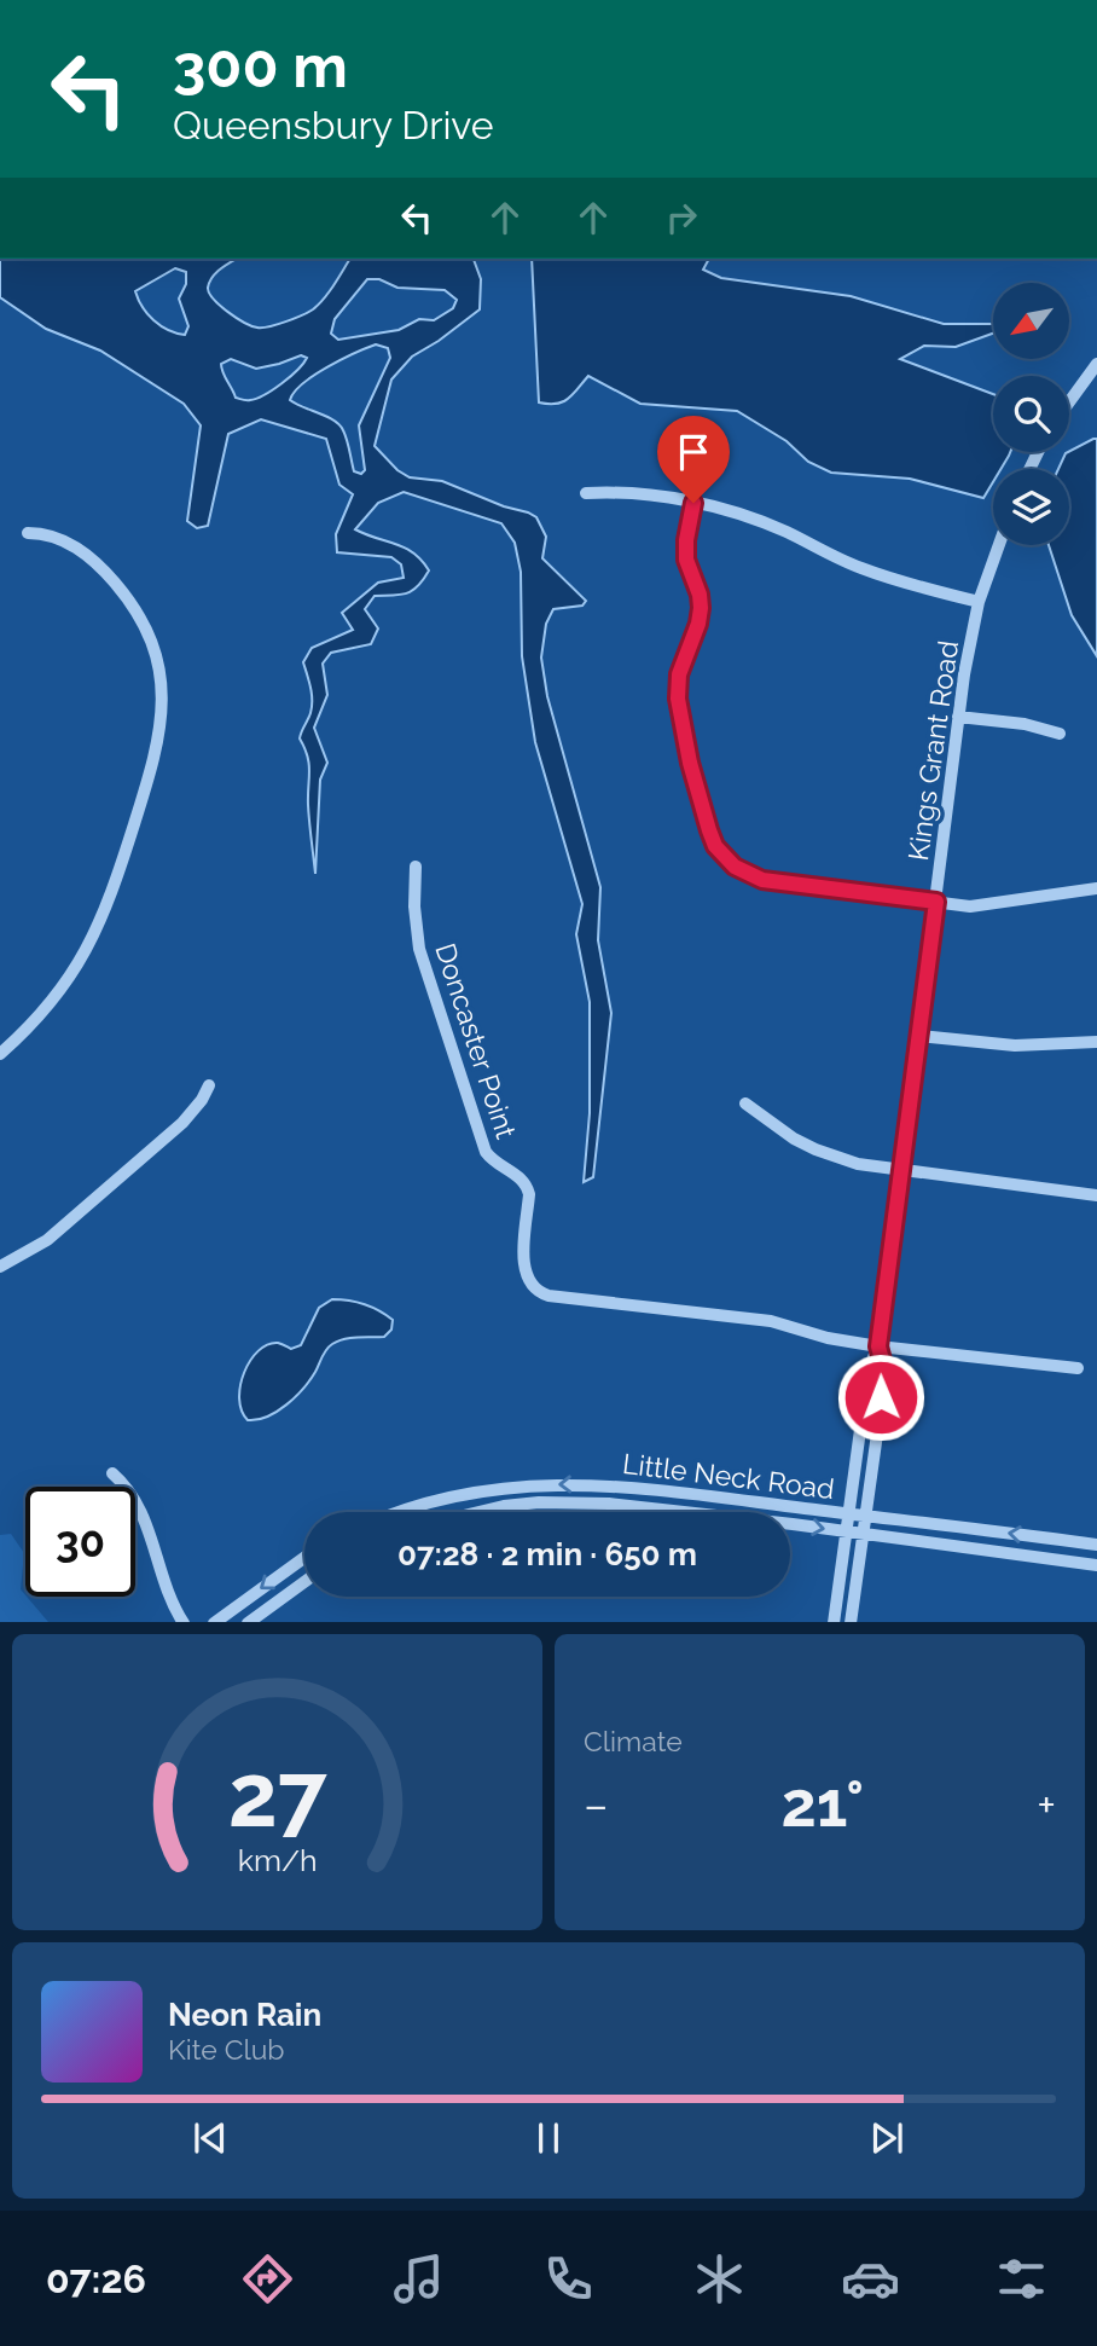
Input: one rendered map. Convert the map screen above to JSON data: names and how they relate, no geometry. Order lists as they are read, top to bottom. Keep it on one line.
{"streets":{"street":["Kings Grant Road","Doncaster Point","Little Neck Road"]},"crossings":[["Kings Grant Road","Doncaster Point"],["Kings Grant Road","Little Neck Road"]],"north":"bottom left","page":{"turn":["300 m","Queensbury Drive"],"limit":"30","trip":"07:28 · 2 min · 650 m","tile":"Climate","heat":["−","21°","+"],"song":["Neon Rain","Kite Club"],"tabs":"07:26","gauge":["27","km/h"]}}
